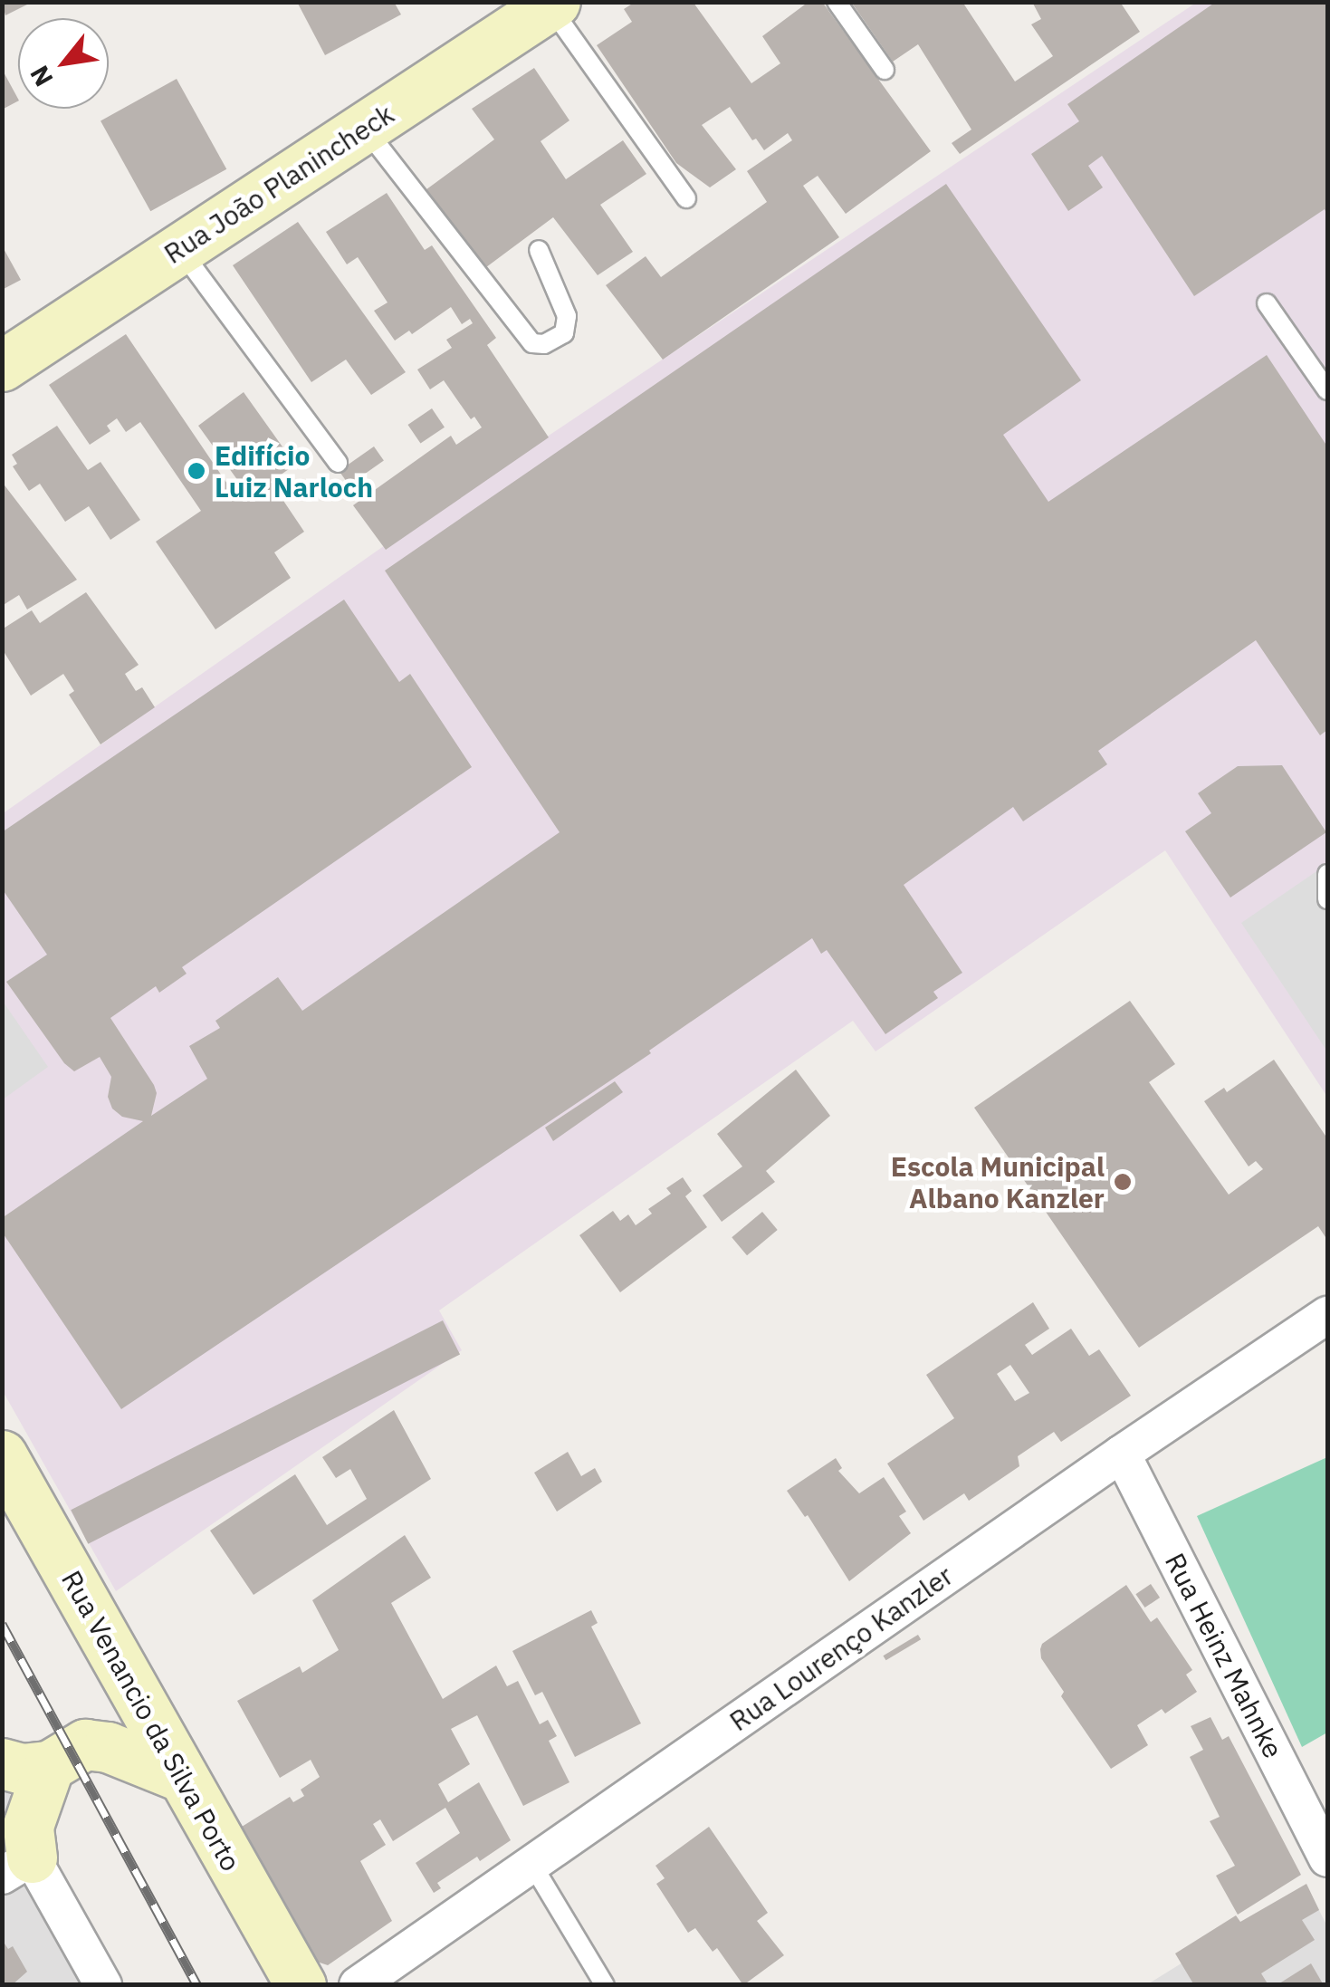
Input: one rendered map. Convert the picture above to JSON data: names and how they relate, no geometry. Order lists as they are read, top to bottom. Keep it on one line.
{"streets":{"street":["Rua João Planincheck","Rua Lourenço Kanzler","Rua Heinz Mahnke","Rua Venancio da Silva Porto"]},"crossings":[["Rua Lourenço Kanzler","Rua Heinz Mahnke"]],"places":["Edifício Luiz Narloch","Escola Municipal Albano Kanzler"],"north":"bottom left"}
